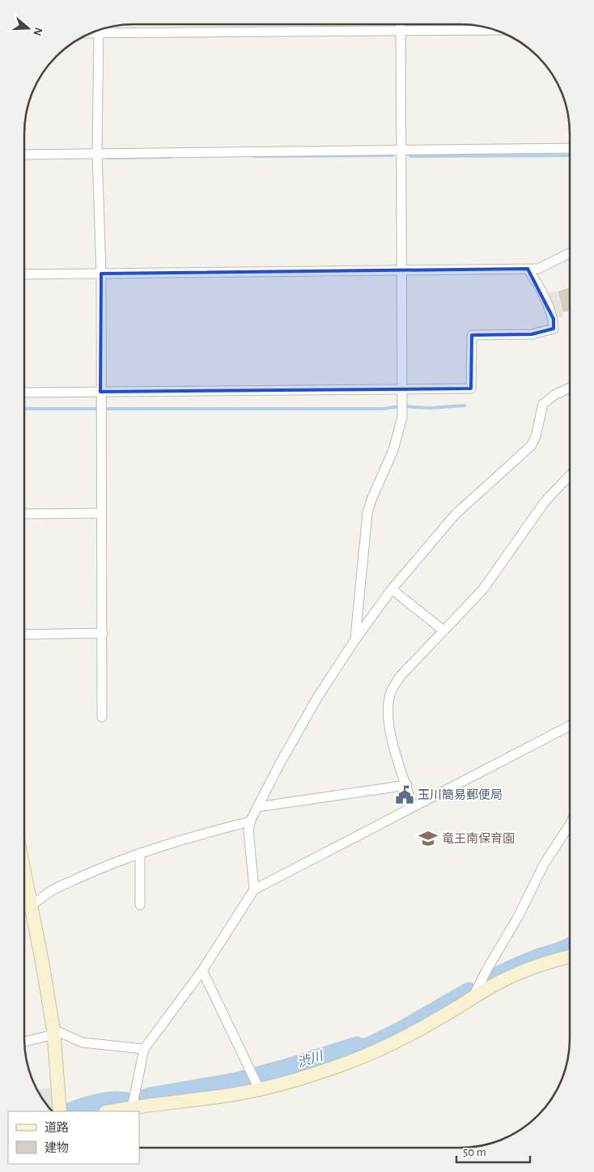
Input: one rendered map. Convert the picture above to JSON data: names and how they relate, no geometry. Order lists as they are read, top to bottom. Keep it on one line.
{"water":["渋川"],"places":{"public building":["玉川簡易郵便局"],"school or university":["竜王南保育園"]},"legend":["道路","建物"],"scale_bar":"50 m","north":"right"}
